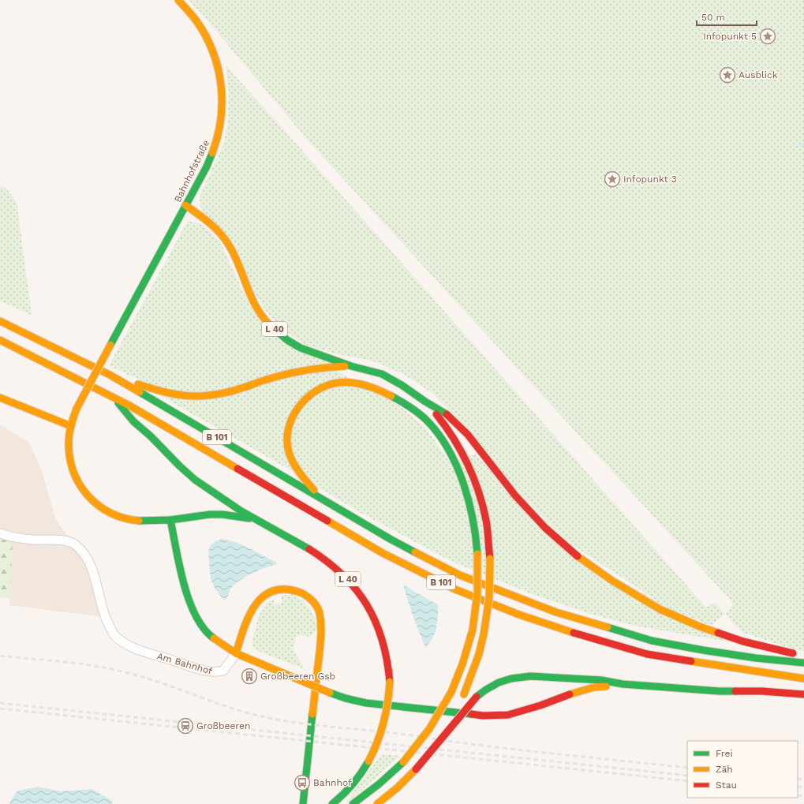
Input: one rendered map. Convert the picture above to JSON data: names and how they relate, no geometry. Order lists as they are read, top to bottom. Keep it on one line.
{"streets":{"main road":["Bahnhofstraße","L 40","B 101","Am Bahnhof"]},"crossings":[["Bahnhofstraße","L 40"]],"places":{"place":["Infopunkt 5","Ausblick","Infopunkt 3"],"building":["Großbeeren Gsb"],"station":["Großbeeren"],"bus stop":["Bahnhof"]},"legend":["Frei","Zäh","Stau"],"scale_bar":"50 m"}
